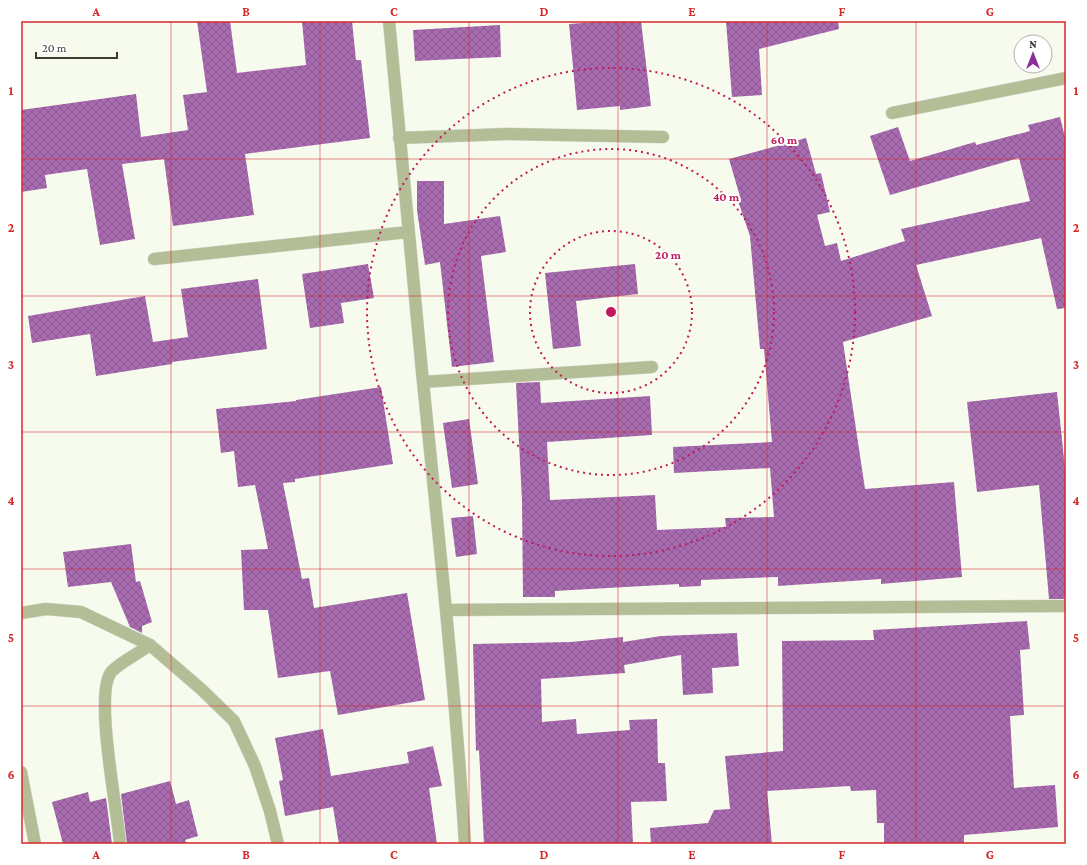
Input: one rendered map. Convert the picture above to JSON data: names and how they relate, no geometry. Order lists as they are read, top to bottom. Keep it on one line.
{"scale_bar":"20 m","north":"top","grid":{"columns":["A","B","C","D","E","F","G"],"rows":["1","2","3","4","5","6"]},"rings":["60 m","40 m","20 m"]}
